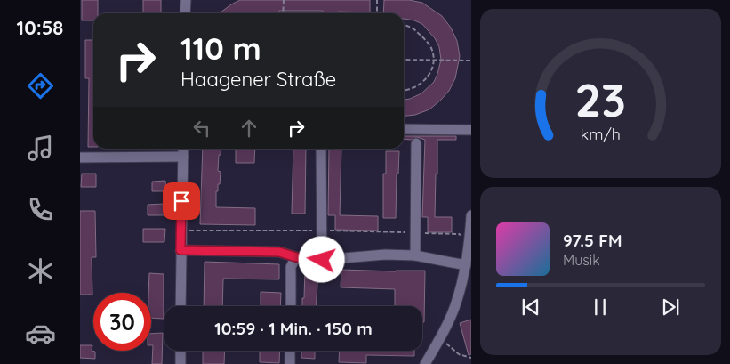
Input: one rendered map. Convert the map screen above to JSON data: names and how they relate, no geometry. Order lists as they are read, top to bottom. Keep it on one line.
{"page":{"tabs":"10:58","turn":["110 m","Haagener Straße"],"song":["97.5 FM","Musik"],"limit":"30","trip":"10:59 · 1 Min. · 150 m","gauge":["23","km/h"]}}
